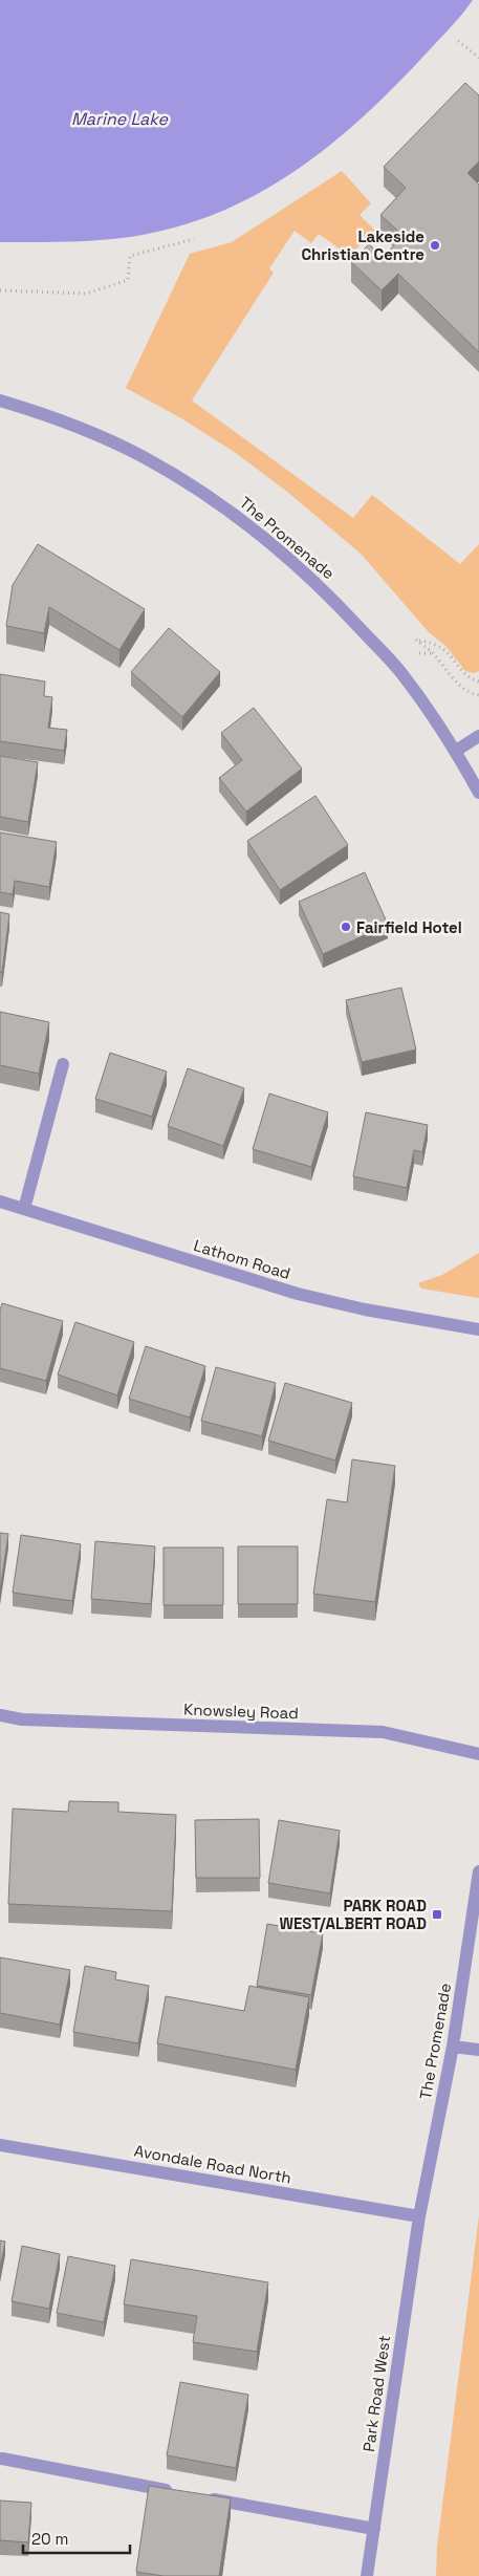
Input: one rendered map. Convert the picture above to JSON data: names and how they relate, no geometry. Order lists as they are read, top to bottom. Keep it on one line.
{"streets":{"street":["The Promenade","Lathom Road","Knowsley Road","Avondale Road North","Park Road West"]},"crossings":[["The Promenade","Avondale Road North"],["The Promenade","Park Road West"],["Avondale Road North","Park Road West"]],"water":["Marine Lake"],"places":{"other":["Lakeside Christian Centre","Fairfield Hotel"],"transit":["PARK ROAD WEST/ALBERT ROAD"]},"scale_bar":"20 m"}
